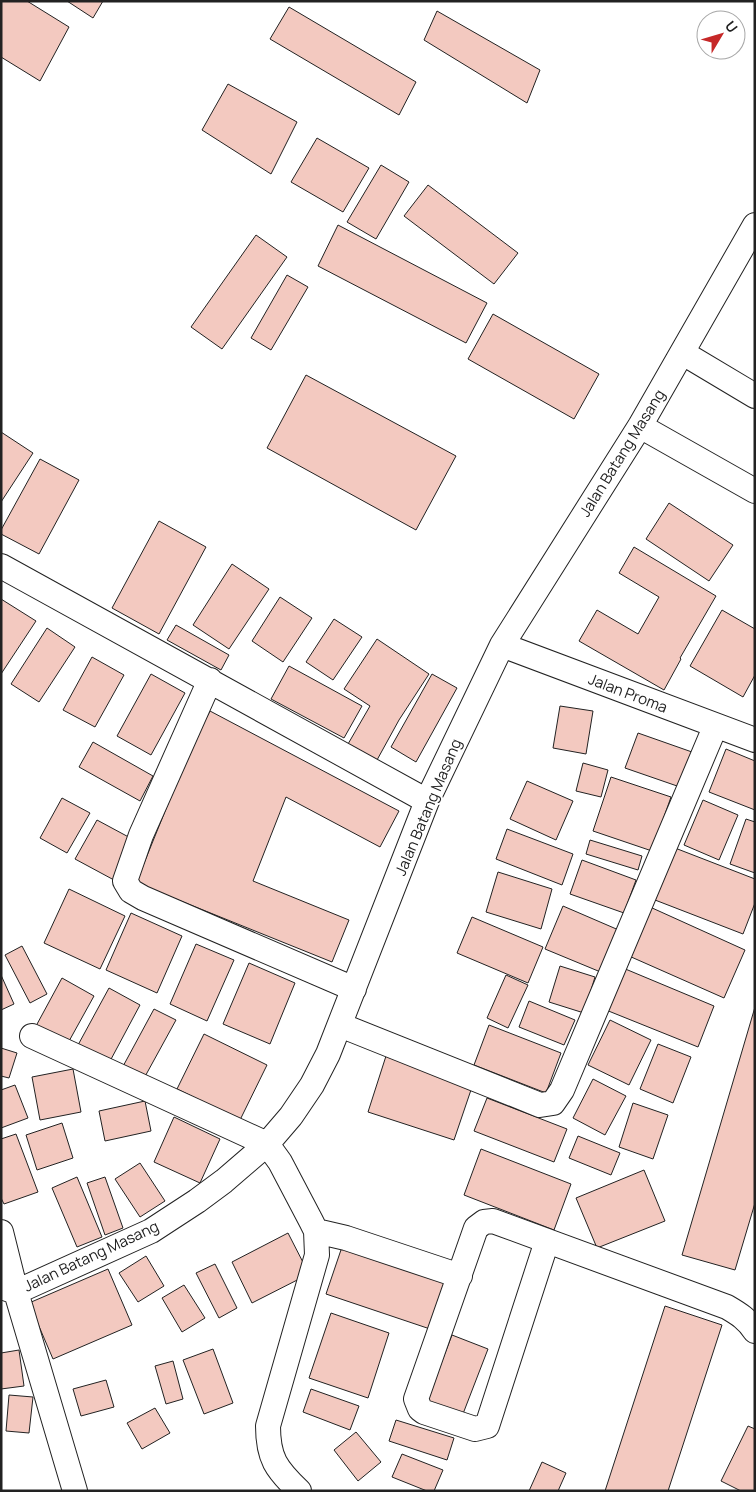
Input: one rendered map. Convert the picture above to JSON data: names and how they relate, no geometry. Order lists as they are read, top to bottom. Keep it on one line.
{"streets":{"street":["Jalan Batang Masang","Jalan Proma"]},"crossings":[["Jalan Batang Masang","Jalan Proma"]],"north":"top right"}
